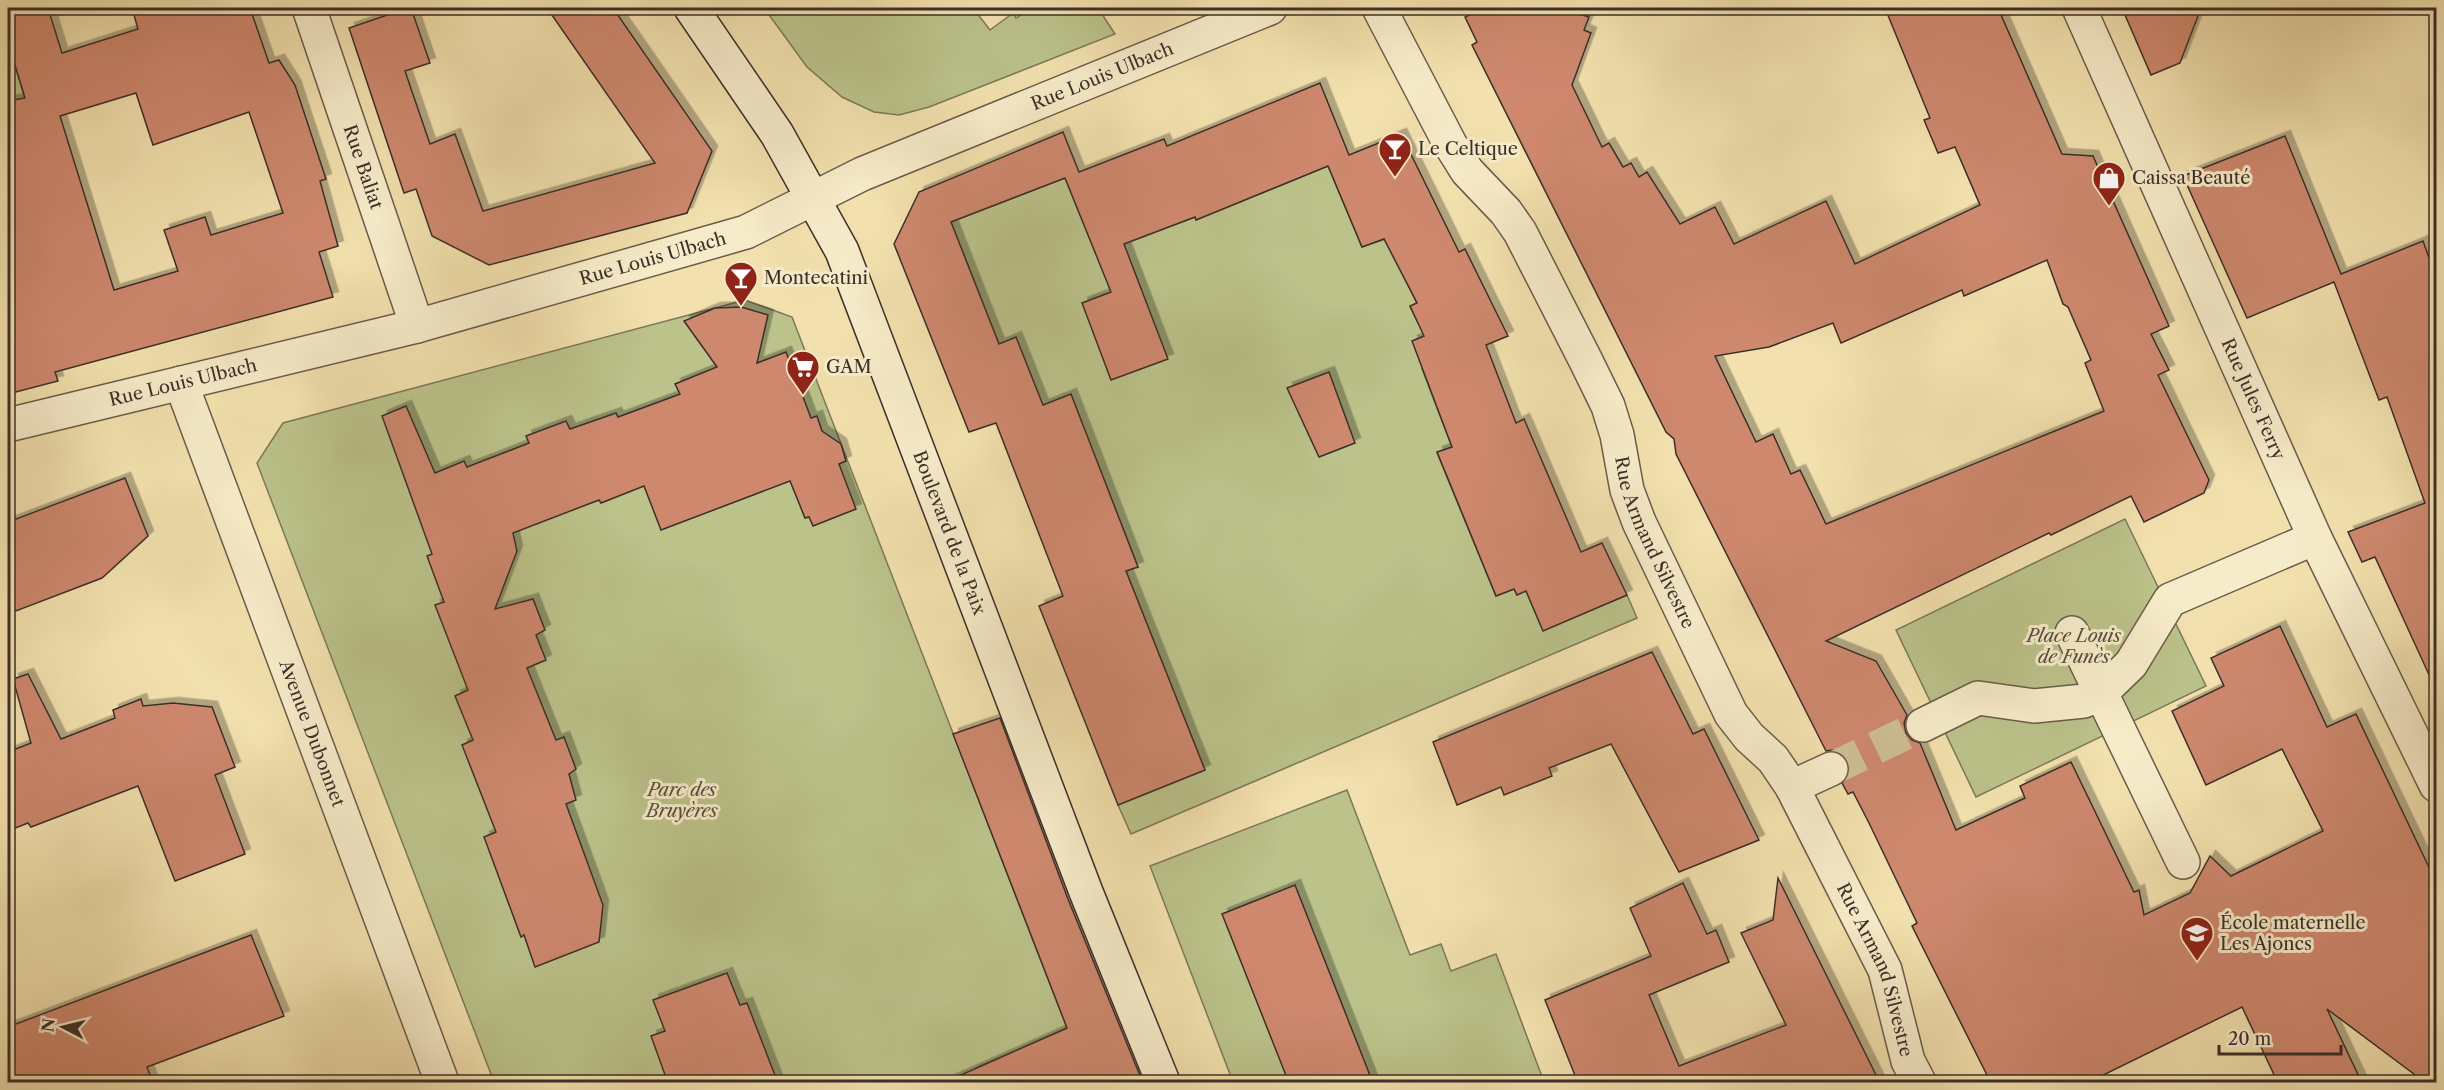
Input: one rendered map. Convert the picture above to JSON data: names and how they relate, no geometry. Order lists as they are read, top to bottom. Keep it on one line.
{"streets":{"street":["Rue Louis Ulbach","Rue Baliat","Rue Jules Ferry","Boulevard de la Paix","Rue Armand Silvestre","Avenue Dubonnet"]},"crossings":[["Rue Louis Ulbach","Rue Baliat"],["Rue Louis Ulbach","Boulevard de la Paix"],["Rue Louis Ulbach","Avenue Dubonnet"]],"parks":["Place Louis de Funès","Parc des Bruyères"],"places":{"bar":["Le Celtique","Montecatini"],"shop":["Caissa Beauté"],"supermarket":["GAM"],"school or university":["École maternelle Les Ajoncs"]},"scale_bar":"20 m","north":"left"}
